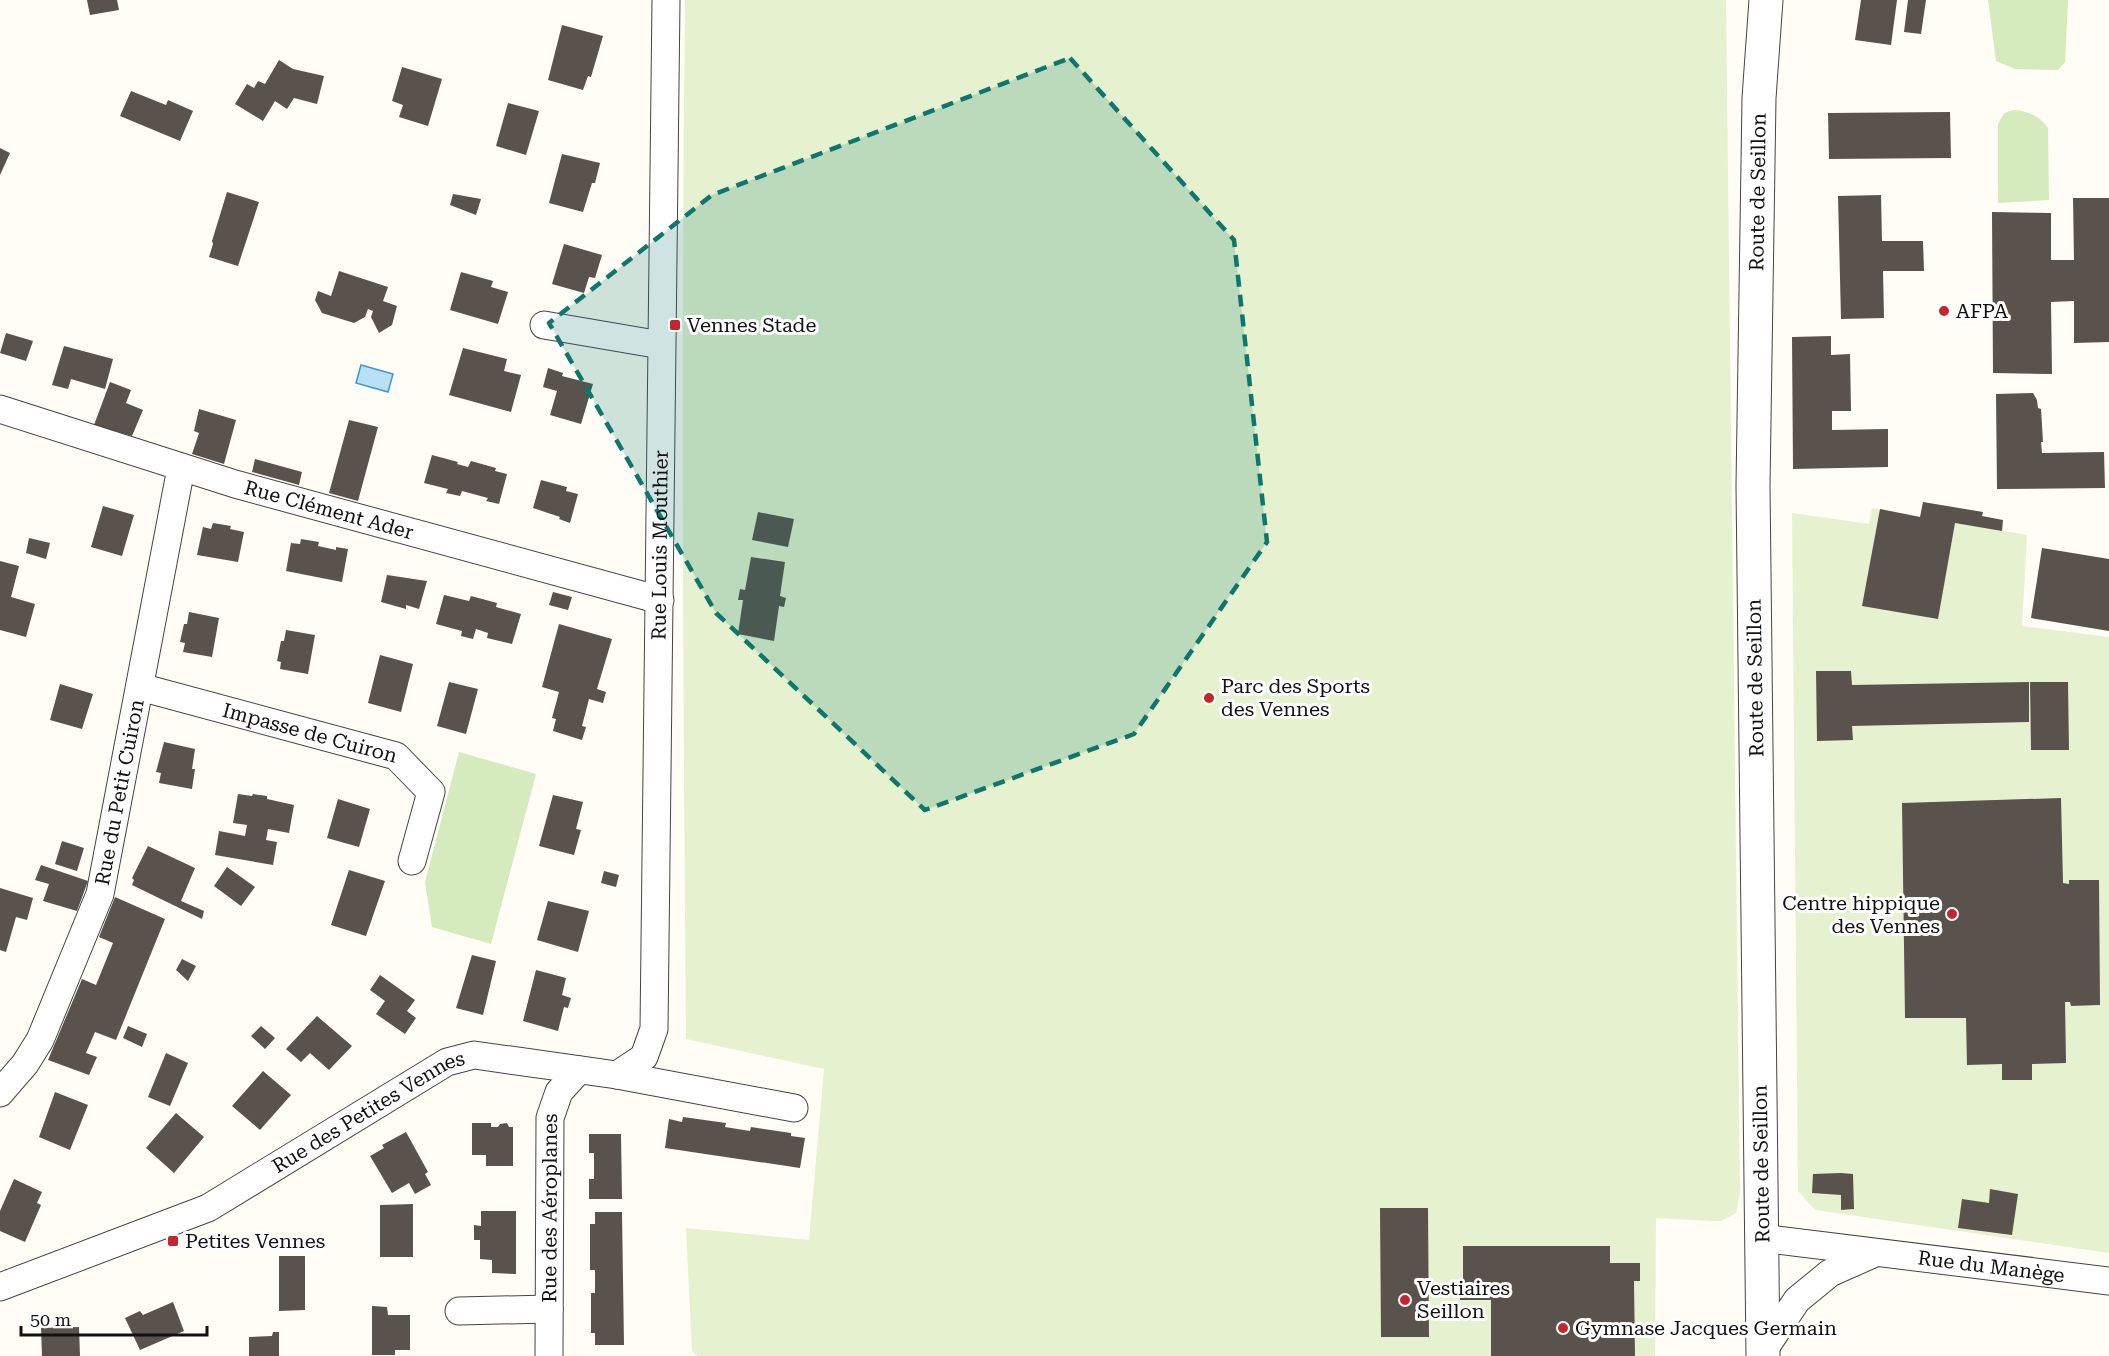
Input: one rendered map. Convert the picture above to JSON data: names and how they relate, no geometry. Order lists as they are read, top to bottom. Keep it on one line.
{"streets":{"street":["Route de Seillon","Rue Clément Ader","Rue Louis Mouthier","Impasse de Cuiron","Rue du Petit Cuiron","Rue des Petites Vennes","Rue des Aéroplanes","Rue du Manège"]},"crossings":[["Route de Seillon","Rue du Manège"],["Rue Clément Ader","Rue Louis Mouthier"],["Rue Clément Ader","Rue du Petit Cuiron"],["Rue Louis Mouthier","Rue des Petites Vennes"],["Impasse de Cuiron","Rue du Petit Cuiron"],["Rue des Petites Vennes","Rue des Aéroplanes"]],"places":{"other":["AFPA","Parc des Sports des Vennes","Centre hippique des Vennes","Vestiaires Seillon","Gymnase Jacques Germain"],"transit":["Vennes Stade","Petites Vennes"]},"scale_bar":"50 m"}
